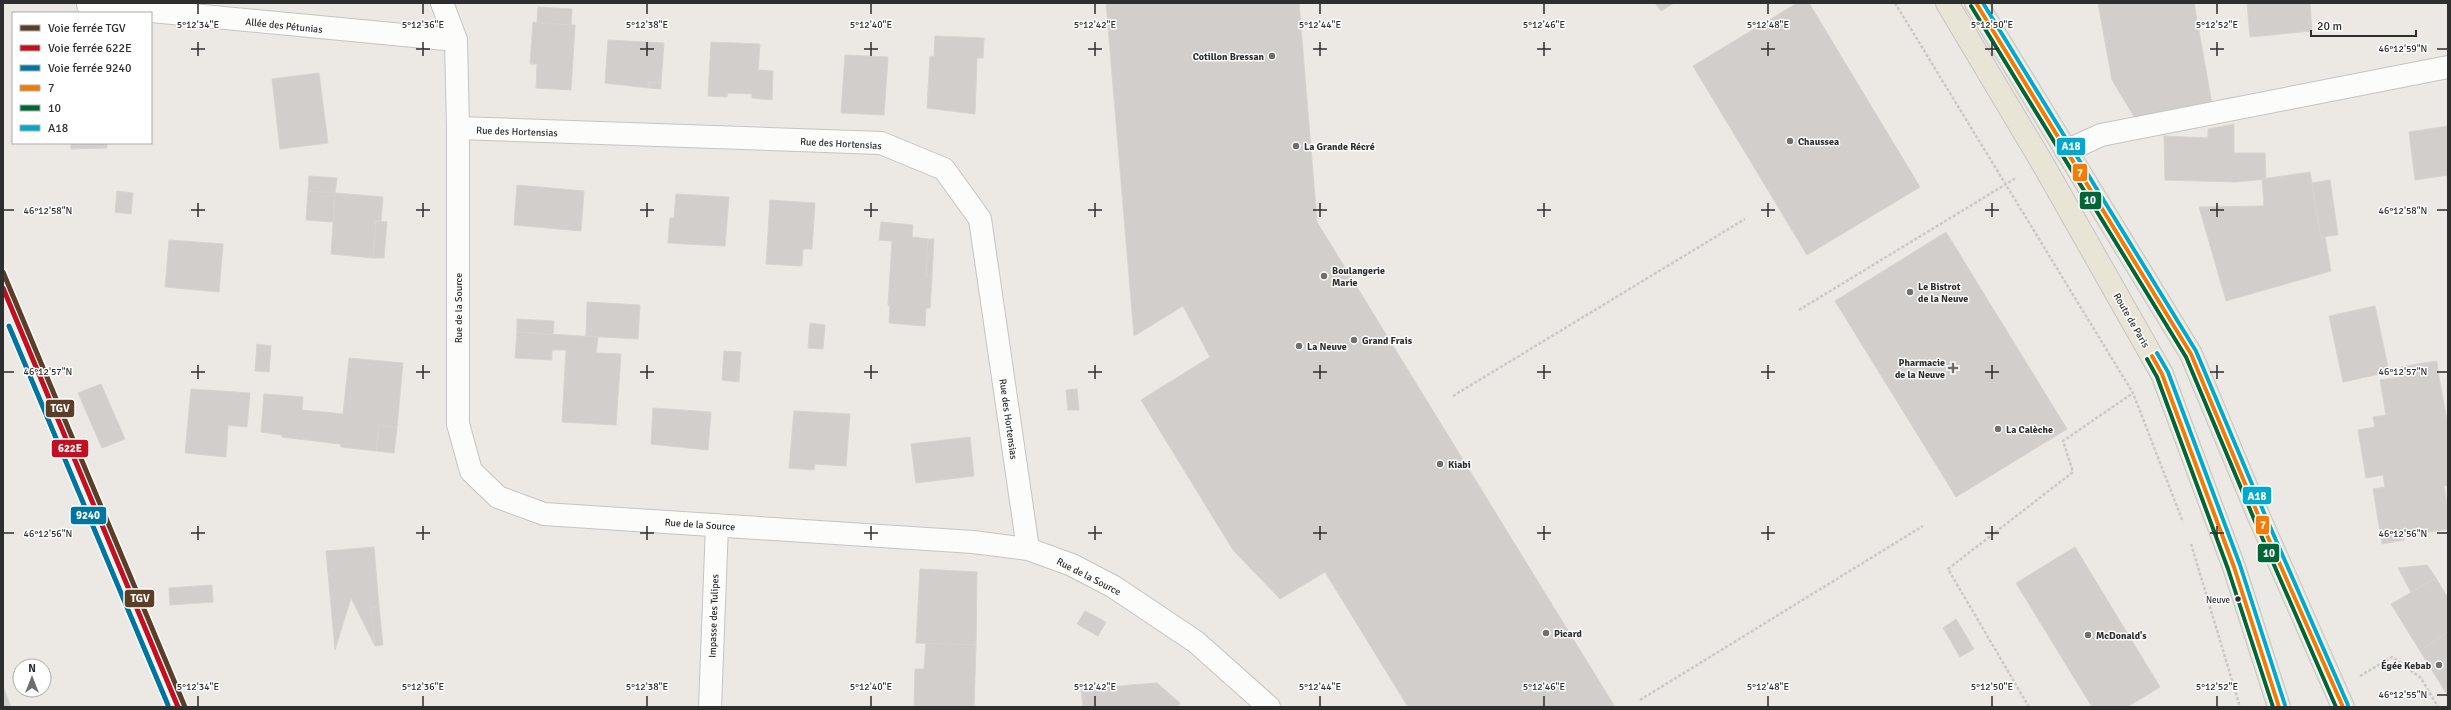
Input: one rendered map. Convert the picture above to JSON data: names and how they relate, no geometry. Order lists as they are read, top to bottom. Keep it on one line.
{"streets":{"main road":["Route de Paris"],"street":["Allée des Pétunias","Rue des Hortensias","Rue de la Source","Impasse des Tulipes"]},"crossings":[["Allée des Pétunias","Rue de la Source"],["Rue des Hortensias","Rue de la Source"],["Rue de la Source","Impasse des Tulipes"]],"places":{"other":["Cotillon Bressan","Chaussea","La Grande Récré","Boulangerie Marie","Le Bistrot de la Neuve","Grand Frais","La Neuve","La Calèche","Kiabi","Neuve","Picard","McDonald's","Égée Kebab"],"health":["Pharmacie de la Neuve"]},"lines":["transit line 7","transit line A18","transit line 10","rail line TGV","rail line 622E","rail line 9240"],"legend":["Voie ferrée TGV","Voie ferrée 622E","Voie ferrée 9240","7","10","A18"],"scale_bar":"20 m","north":"top","coordinates":["5°12'34\"E","5°12'36\"E","5°12'38\"E","5°12'40\"E","5°12'42\"E","5°12'44\"E","5°12'46\"E","5°12'48\"E","5°12'50\"E","5°12'52\"E","46°12'59\"N","46°12'58\"N","46°12'57\"N","46°12'56\"N","46°12'55\"N"]}
